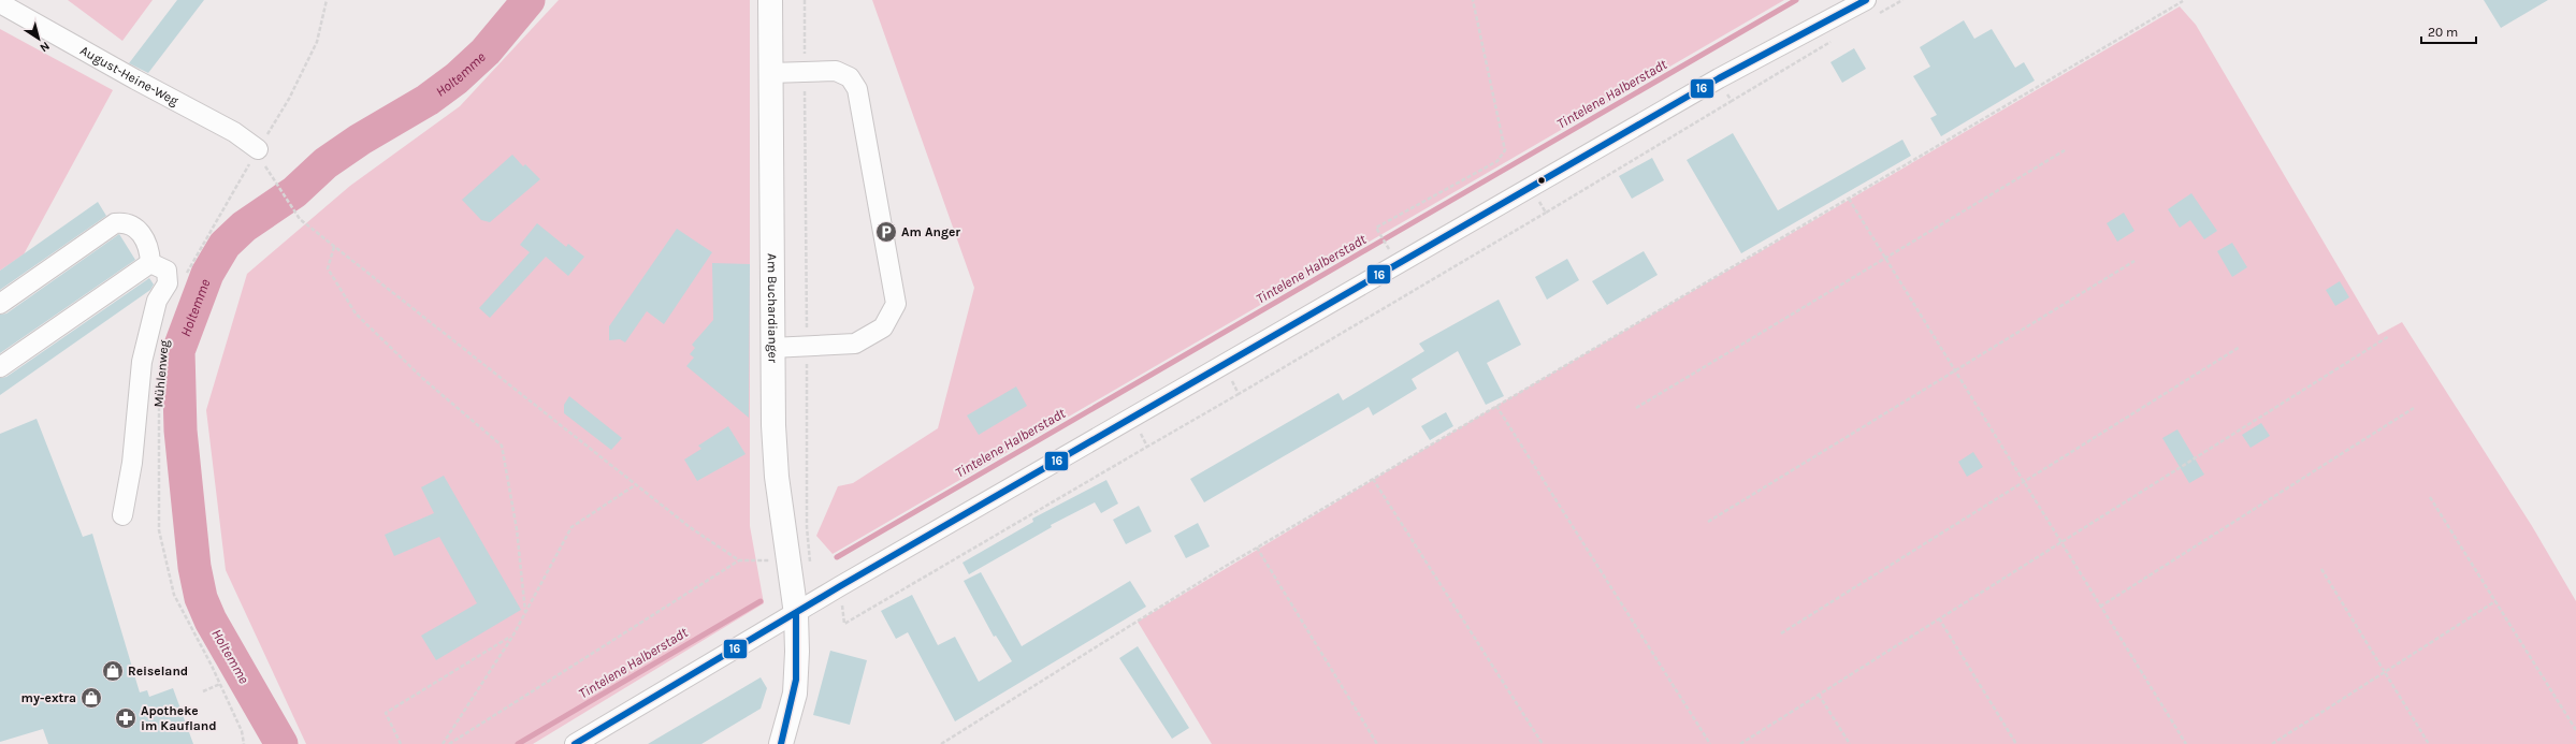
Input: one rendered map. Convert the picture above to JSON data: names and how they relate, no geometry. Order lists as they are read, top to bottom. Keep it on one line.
{"streets":{"main road":["Am Buchardianger"],"street":["August-Heine-Weg"],"path":["Mühlenweg"]},"water":["Holtemme","Tintelene Halberstadt"],"places":{"parking":["Am Anger"],"shop":["Reiseland","my-extra"],"pharmacy":["Apotheke im Kaufland"]},"lines":["transit line 16"],"scale_bar":"20 m","north":"bottom right"}
